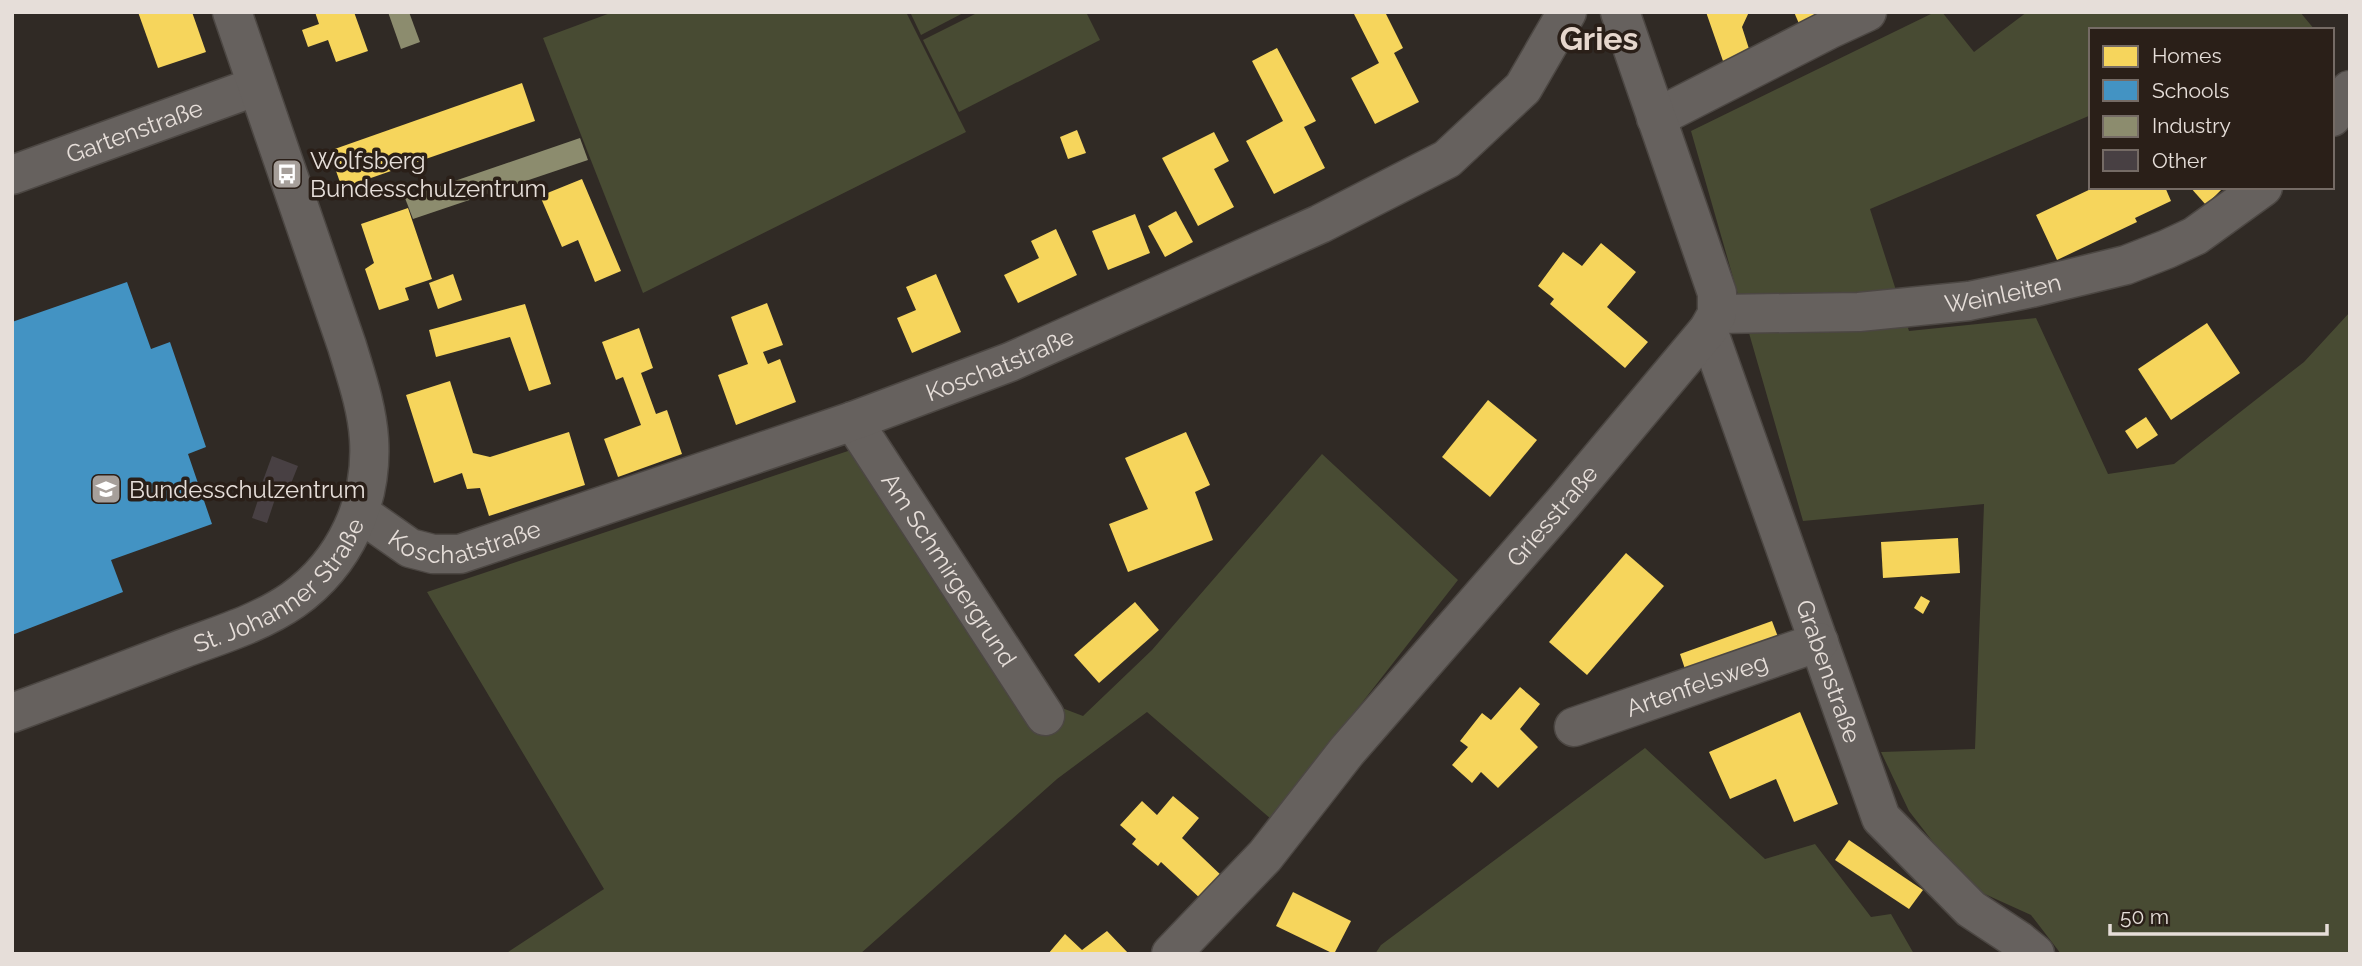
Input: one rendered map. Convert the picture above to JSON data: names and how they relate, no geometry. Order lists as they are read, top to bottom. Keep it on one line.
{"streets":{"street":["Gartenstraße","Weinleiten","Koschatstraße","Griesstraße","Am Schmirgergrund","St. Johanner Straße","Grabenstraße","Artenfelsweg"]},"crossings":[["Gartenstraße","St. Johanner Straße"],["Weinleiten","Griesstraße"],["Weinleiten","Grabenstraße"],["Koschatstraße","Am Schmirgergrund"],["Koschatstraße","St. Johanner Straße"],["Griesstraße","Grabenstraße"],["Grabenstraße","Artenfelsweg"]],"districts":["Gries"],"places":{"bus stop":["Wolfsberg Bundesschulzentrum"],"school or university":["Bundesschulzentrum"]},"legend":["Homes","Schools","Industry","Other"],"scale_bar":"50 m"}
